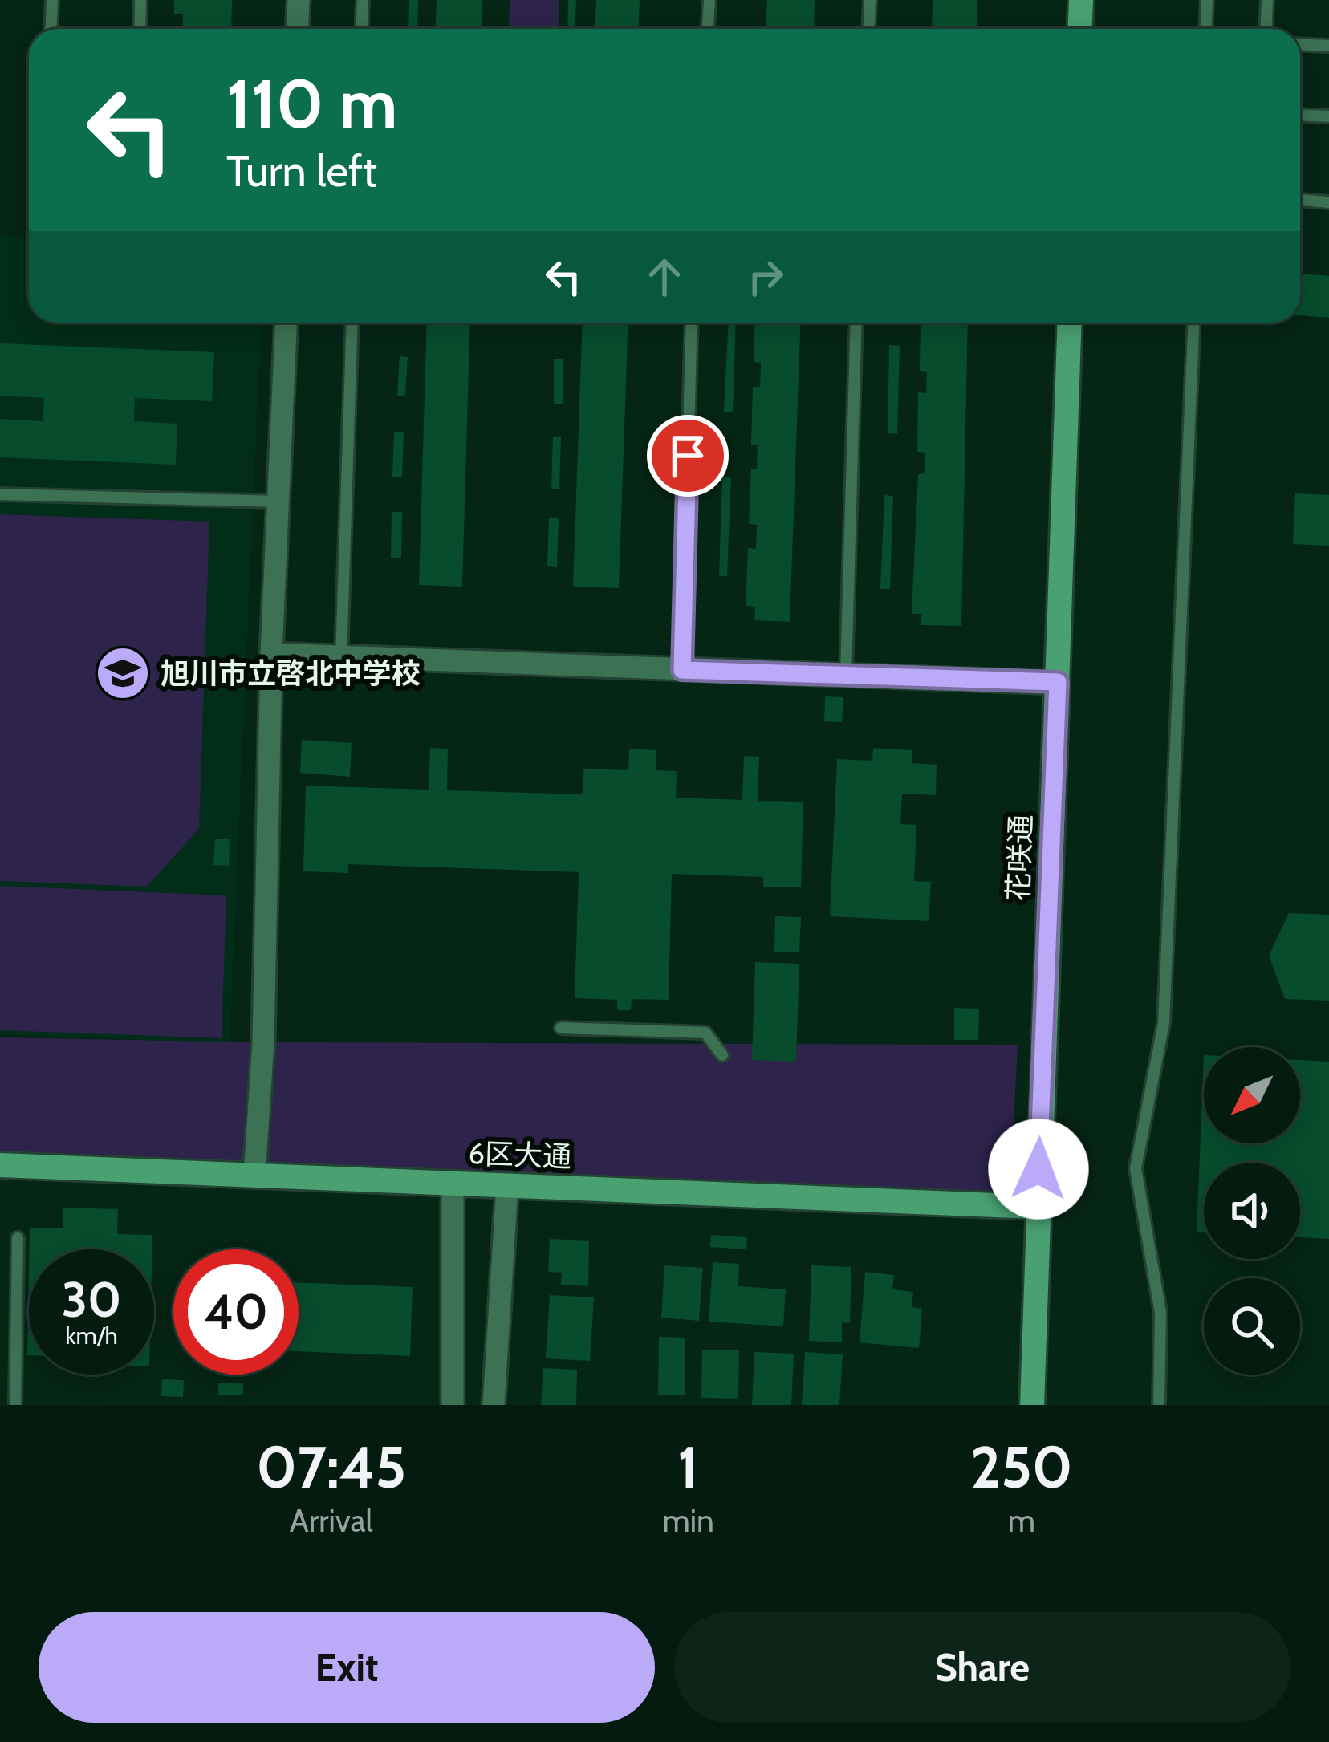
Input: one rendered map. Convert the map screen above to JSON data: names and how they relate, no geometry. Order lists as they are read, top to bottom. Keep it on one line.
{"streets":{"street":["花咲通","6区大通"]},"crossings":[["花咲通","6区大通"]],"places":{"school or university":["旭川市立啓北中学校"]},"north":"bottom left","page":{"turn":["110 m","Turn left"],"speed":"30 km/h","limit":"40","eta":["07:45","Arrival","1","min","250","m"],"buttons":["Exit","Share"]}}
